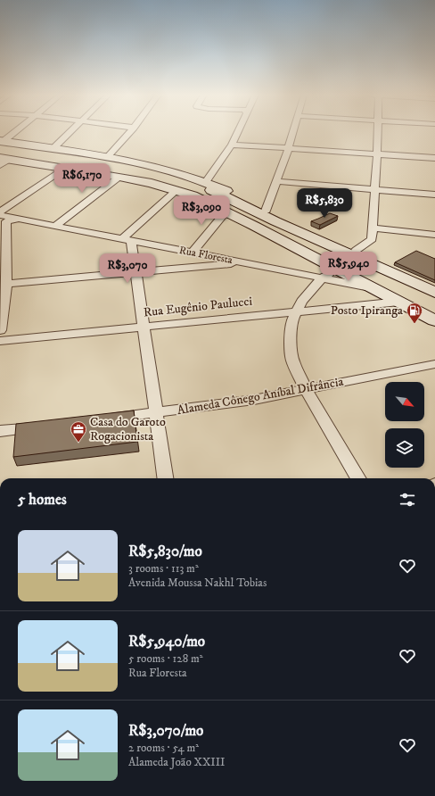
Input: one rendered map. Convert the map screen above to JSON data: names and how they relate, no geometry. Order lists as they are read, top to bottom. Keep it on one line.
{"streets":{"street":["Rua Floresta","Rua Eugênio Paulucci","Alameda Cônego Aníbal Difrância"]},"places":{"fuel station":["Posto Ipiranga"],"office":["Casa do Garoto Rogacionista"]},"north":"bottom right","page":{"price":["R$6,170","R$5,830","R$3,090","R$5,940","R$3,070"],"heading":"5 homes","list":[{"name":"R$5,830/mo","note":"3 rooms · 113 m² · Avenida Moussa Nakhl Tobias"},{"name":"R$5,940/mo","note":"5 rooms · 128 m² · Rua Floresta"},{"name":"R$3,070/mo","note":"2 rooms · 54 m² · Alameda João XXIII"}]}}
